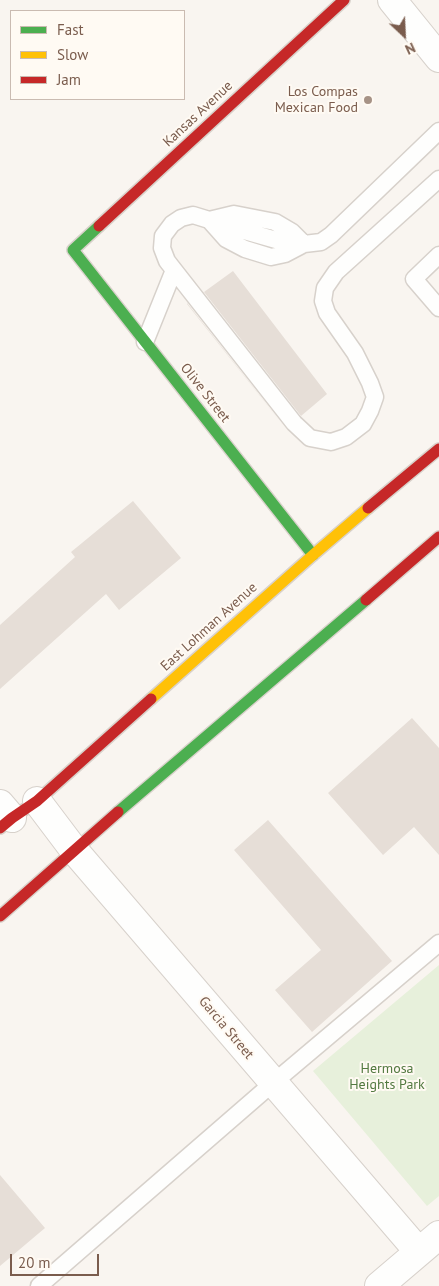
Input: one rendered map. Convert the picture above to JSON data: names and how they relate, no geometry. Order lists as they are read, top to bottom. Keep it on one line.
{"streets":{"main road":["Kansas Avenue","Olive Street","East Lohman Avenue"],"street":["Garcia Street"]},"crossings":[["Kansas Avenue","Olive Street"],["Olive Street","East Lohman Avenue"],["East Lohman Avenue","Garcia Street"]],"parks":["Hermosa Heights Park"],"places":["Los Compas Mexican Food"],"legend":["Fast","Slow","Jam"],"scale_bar":"20 m","north":"bottom right"}
